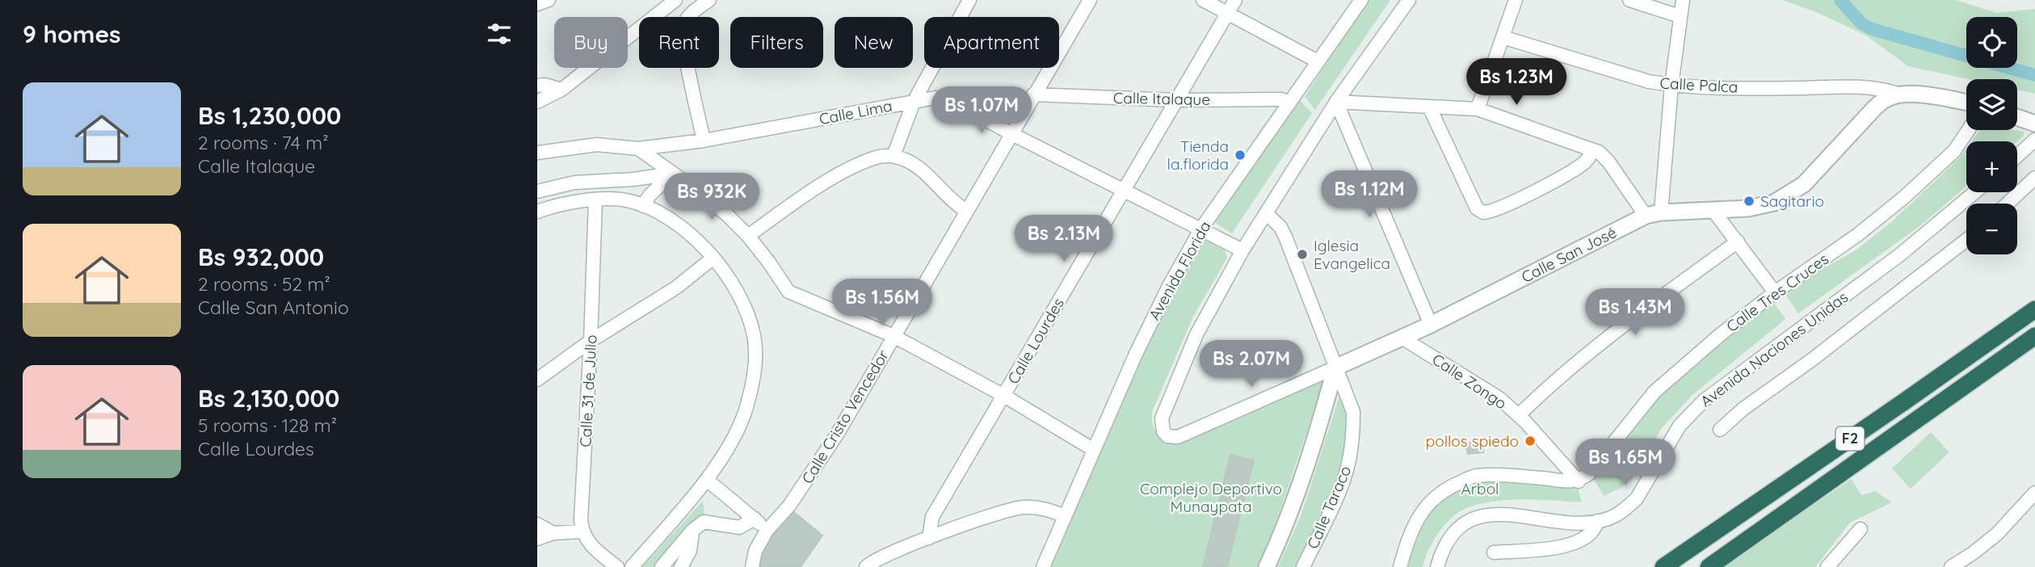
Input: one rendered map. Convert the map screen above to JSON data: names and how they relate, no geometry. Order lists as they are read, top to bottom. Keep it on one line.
{"streets":{"highway":["F2"],"street":["Calle Palca","Calle Italaque","Calle Lima","Calle San José","Avenida Florida","Calle Tres Cruces","Calle Lourdes","Avenida Naciones Unidas","Calle Zongo","Calle 31 de Julio","Calle Cristo Vencedor","Calle Taraco"]},"crossings":[["Calle Palca","Calle San José"],["Calle Italaque","Avenida Florida"],["Calle Italaque","Calle Lourdes"],["Calle Italaque","Calle Cristo Vencedor"],["Calle Lima","Calle San José"],["Calle Lima","Avenida Florida"],["Calle Lima","Calle Lourdes"],["Calle Lima","Calle Cristo Vencedor"],["Calle San José","Calle Zongo"],["Calle San José","Calle Taraco"],["Calle Tres Cruces","Calle Zongo"]],"parks":["Complejo Deportivo Munaypata","Arbol"],"places":["Tienda la.florida","Sagitario","Iglesia Evangelica","pollos spiedo"],"page":{"heading":"9 homes","map_buttons":["+","−"],"chip":["Buy","Rent","Filters","New","Apartment"],"price":["Bs 1.23M","Bs 1.07M","Bs 1.12M","Bs 932K","Bs 2.13M","Bs 1.56M","Bs 1.43M","Bs 2.07M","Bs 1.65M"],"list":[{"name":"Bs 1,230,000","note":"2 rooms · 74 m² · Calle Italaque"},{"name":"Bs 932,000","note":"2 rooms · 52 m² · Calle San Antonio"},{"name":"Bs 2,130,000","note":"5 rooms · 128 m² · Calle Lourdes"}]}}
